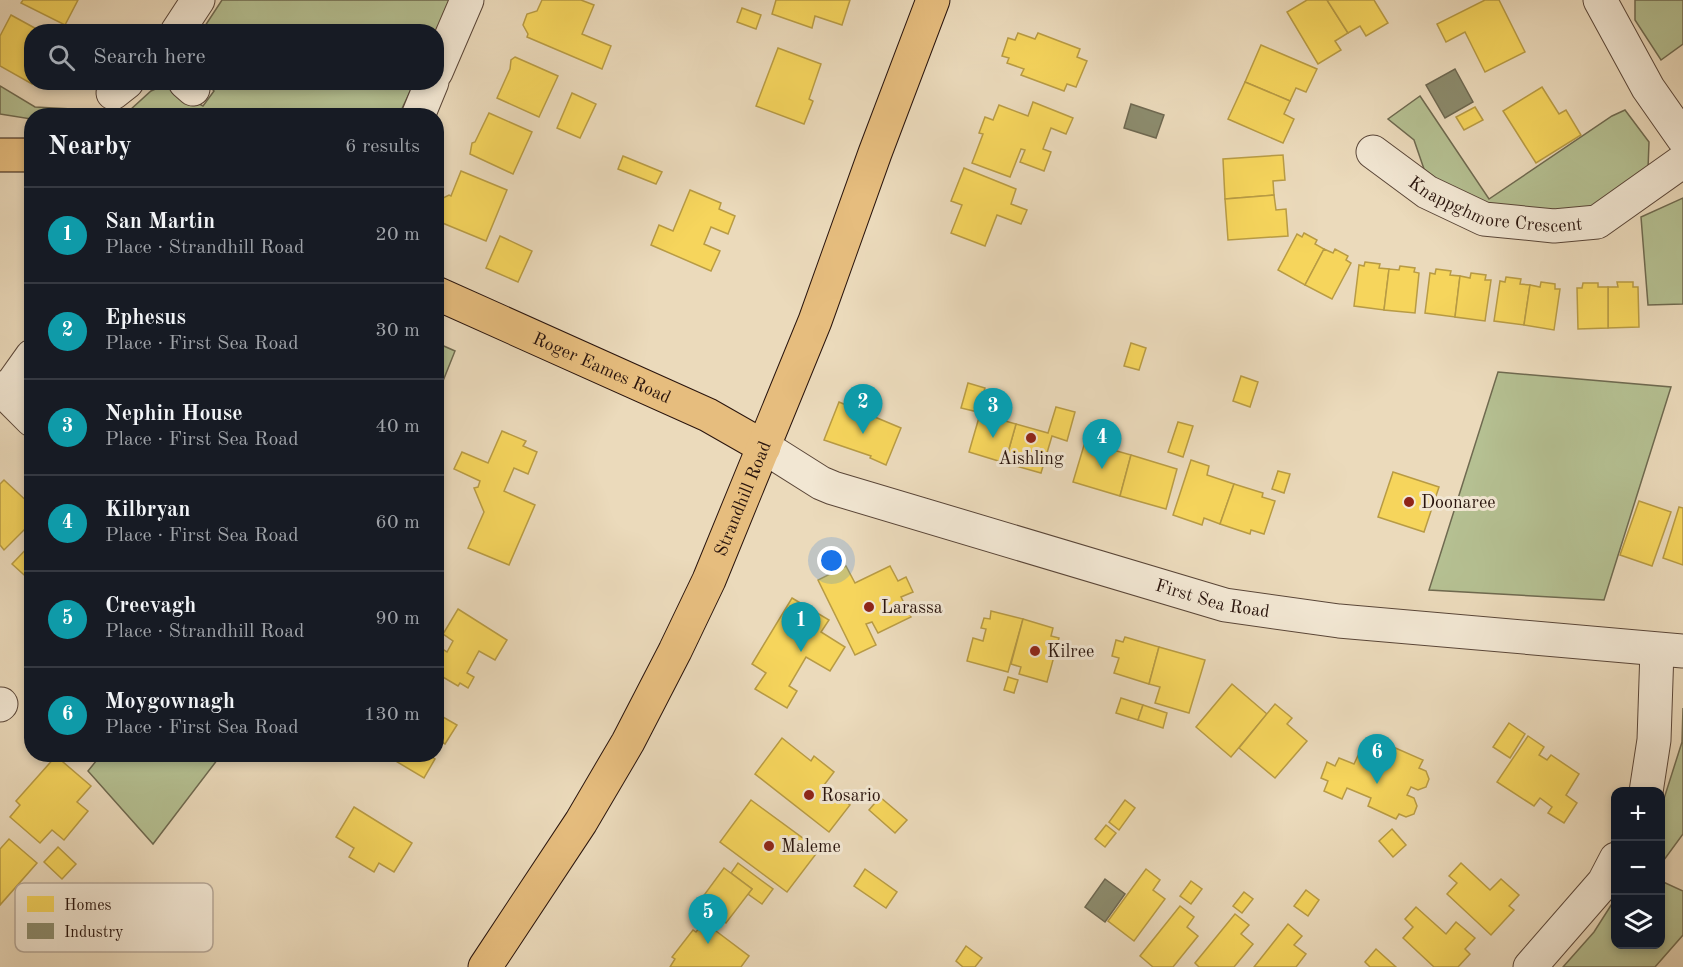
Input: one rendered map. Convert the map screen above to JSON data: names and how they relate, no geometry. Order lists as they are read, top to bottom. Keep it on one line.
{"streets":{"main road":["Roger Eames Road","Strandhill Road"],"street":["Knappghmore Crescent","First Sea Road"]},"crossings":[["Roger Eames Road","Strandhill Road"],["Roger Eames Road","First Sea Road"],["Strandhill Road","First Sea Road"]],"places":["Aishling","Doonaree","Larassa","Kilree","Rosario","Maleme"],"legend":["Homes","Industry"],"page":{"search":"Search here","heading":["Nearby","6 results"],"list":[{"mark":"1","name":"San Martin","note":"Place · Strandhill Road","value":"20 m"},{"mark":"2","name":"Ephesus","note":"Place · First Sea Road","value":"30 m"},{"mark":"3","name":"Nephin House","note":"Place · First Sea Road","value":"40 m"},{"mark":"4","name":"Kilbryan","note":"Place · First Sea Road","value":"60 m"},{"mark":"5","name":"Creevagh","note":"Place · Strandhill Road","value":"90 m"},{"mark":"6","name":"Moygownagh","note":"Place · First Sea Road","value":"130 m"}],"pins":["2","3","4","1","6","5"],"map_buttons":["+","−"]}}
